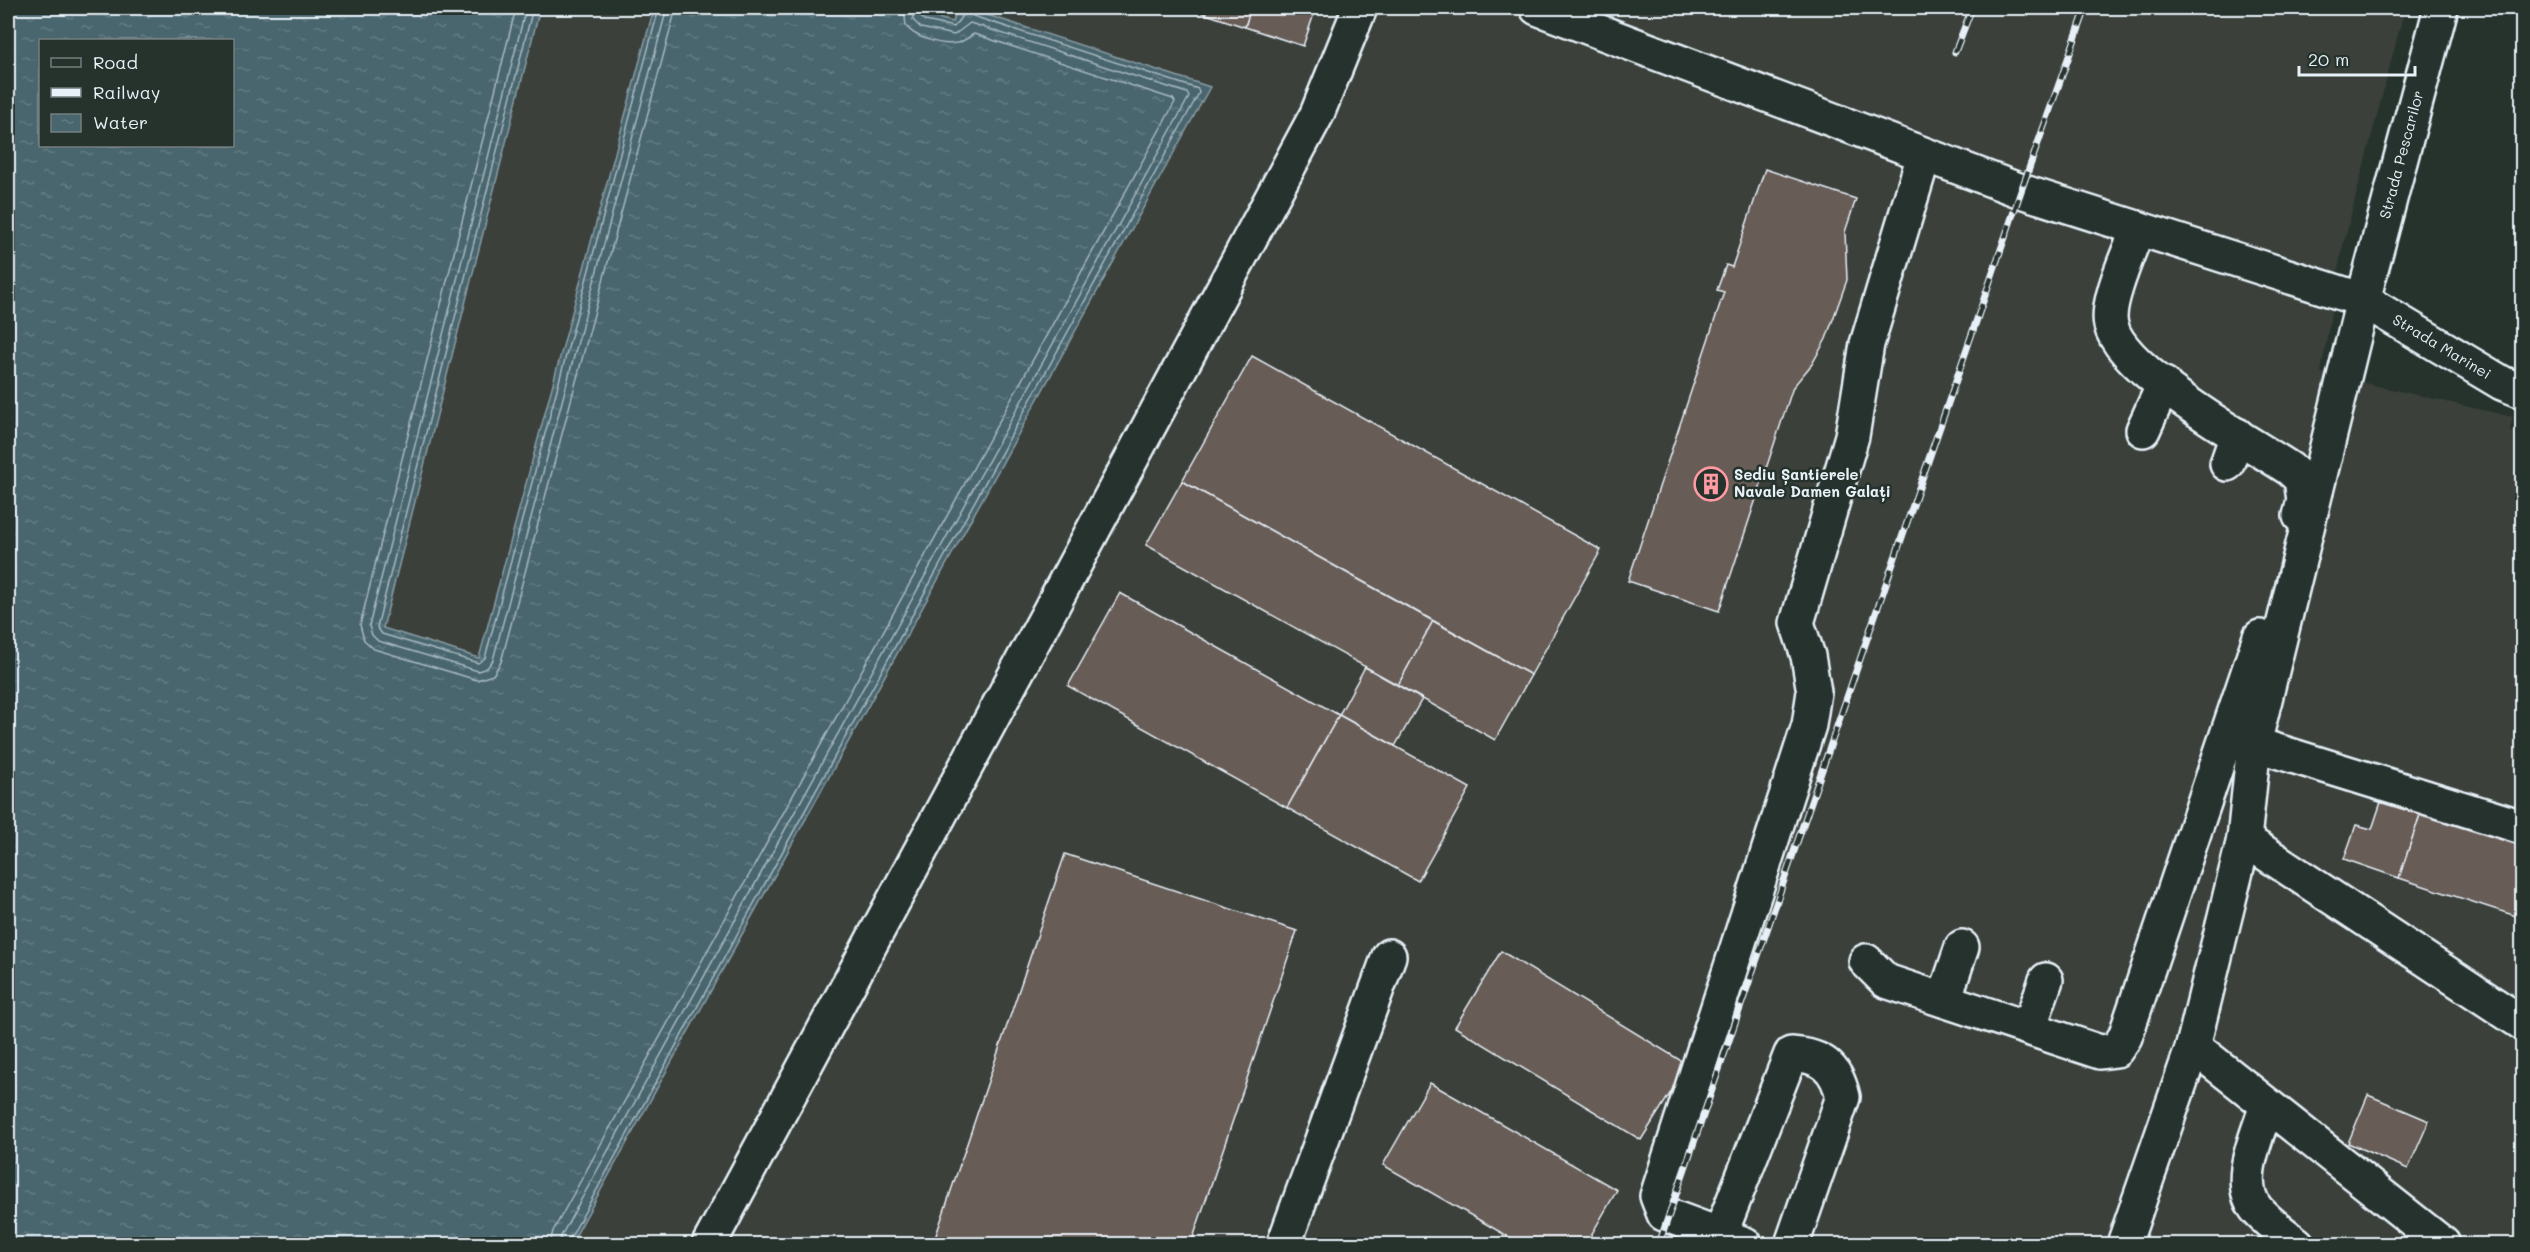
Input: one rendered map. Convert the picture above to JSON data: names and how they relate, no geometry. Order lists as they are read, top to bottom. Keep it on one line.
{"streets":{"street":["Strada Pescarilor","Strada Marinei"]},"crossings":[["Strada Pescarilor","Strada Marinei"]],"places":{"building":["Sediu Șantierele Navale Damen Galați"]},"legend":["Road","Railway","Water"],"scale_bar":"20 m"}
